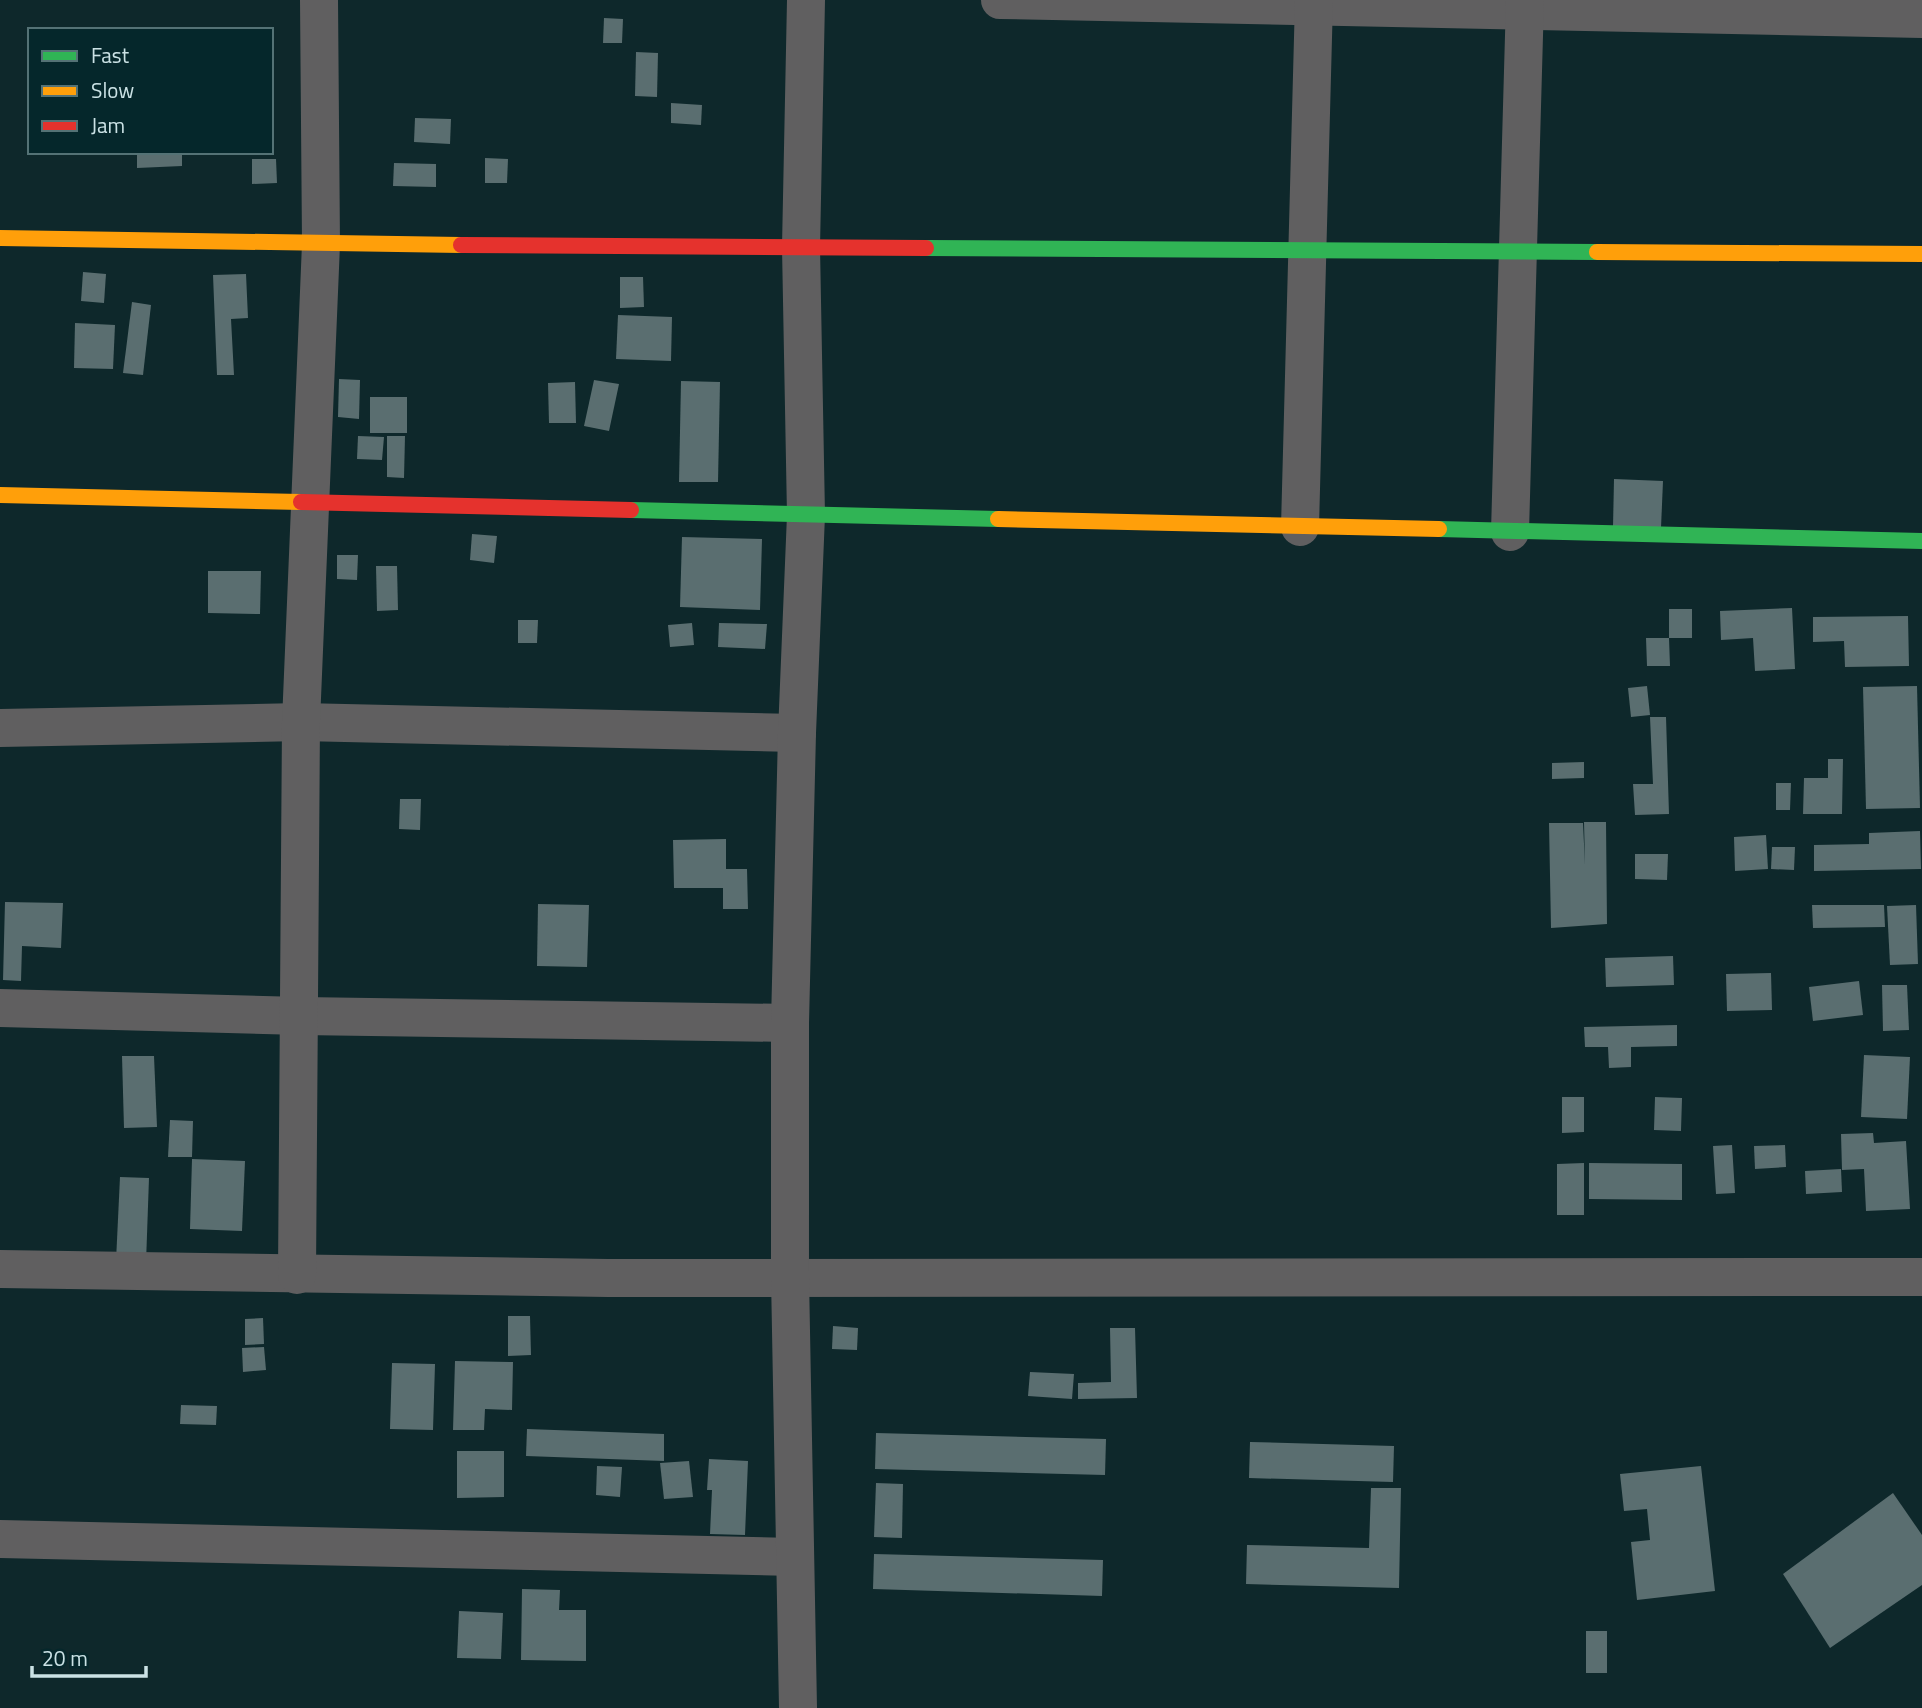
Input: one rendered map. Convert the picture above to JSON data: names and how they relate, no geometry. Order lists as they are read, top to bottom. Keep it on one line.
{"legend":["Fast","Slow","Jam"],"scale_bar":"20 m"}
